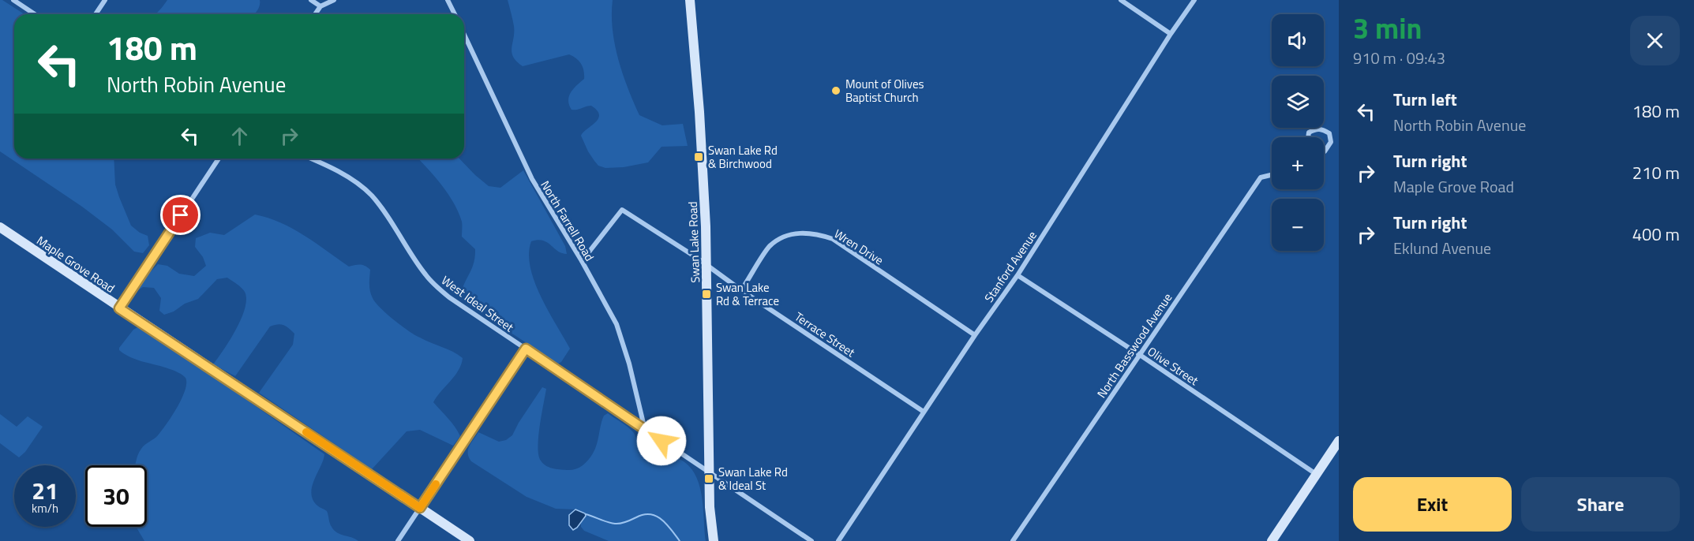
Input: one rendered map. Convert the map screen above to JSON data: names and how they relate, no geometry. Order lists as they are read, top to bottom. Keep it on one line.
{"streets":{"street":["North Farrell Road","Swan Lake Road","Wren Drive","Maple Grove Road","Stanford Avenue","West Ideal Street","Terrace Street","North Basswood Avenue","Olive Street"]},"crossings":[["North Farrell Road","West Ideal Street"],["North Farrell Road","Terrace Street"],["Swan Lake Road","West Ideal Street"],["Swan Lake Road","Terrace Street"],["Wren Drive","Stanford Avenue"],["Wren Drive","Terrace Street"],["Stanford Avenue","Terrace Street"],["Stanford Avenue","Olive Street"],["North Basswood Avenue","Olive Street"]],"places":{"other":["Mount of Olives Baptist Church"],"transit":["Swan Lake Rd & Birchwood","Swan Lake Rd & Terrace","Swan Lake Rd & Ideal St"]},"page":{"heading":["3 min","910 m · 09:43"],"map_buttons":["+","−"],"turn":["180 m","North Robin Avenue"],"list":[{"name":"Turn left","note":"North Robin Avenue","value":"180 m"},{"name":"Turn right","note":"Maple Grove Road","value":"210 m"},{"name":"Turn right","note":"Eklund Avenue","value":"400 m"}],"speed":"21 km/h","limit":"30","buttons":["Exit","Share"]}}
